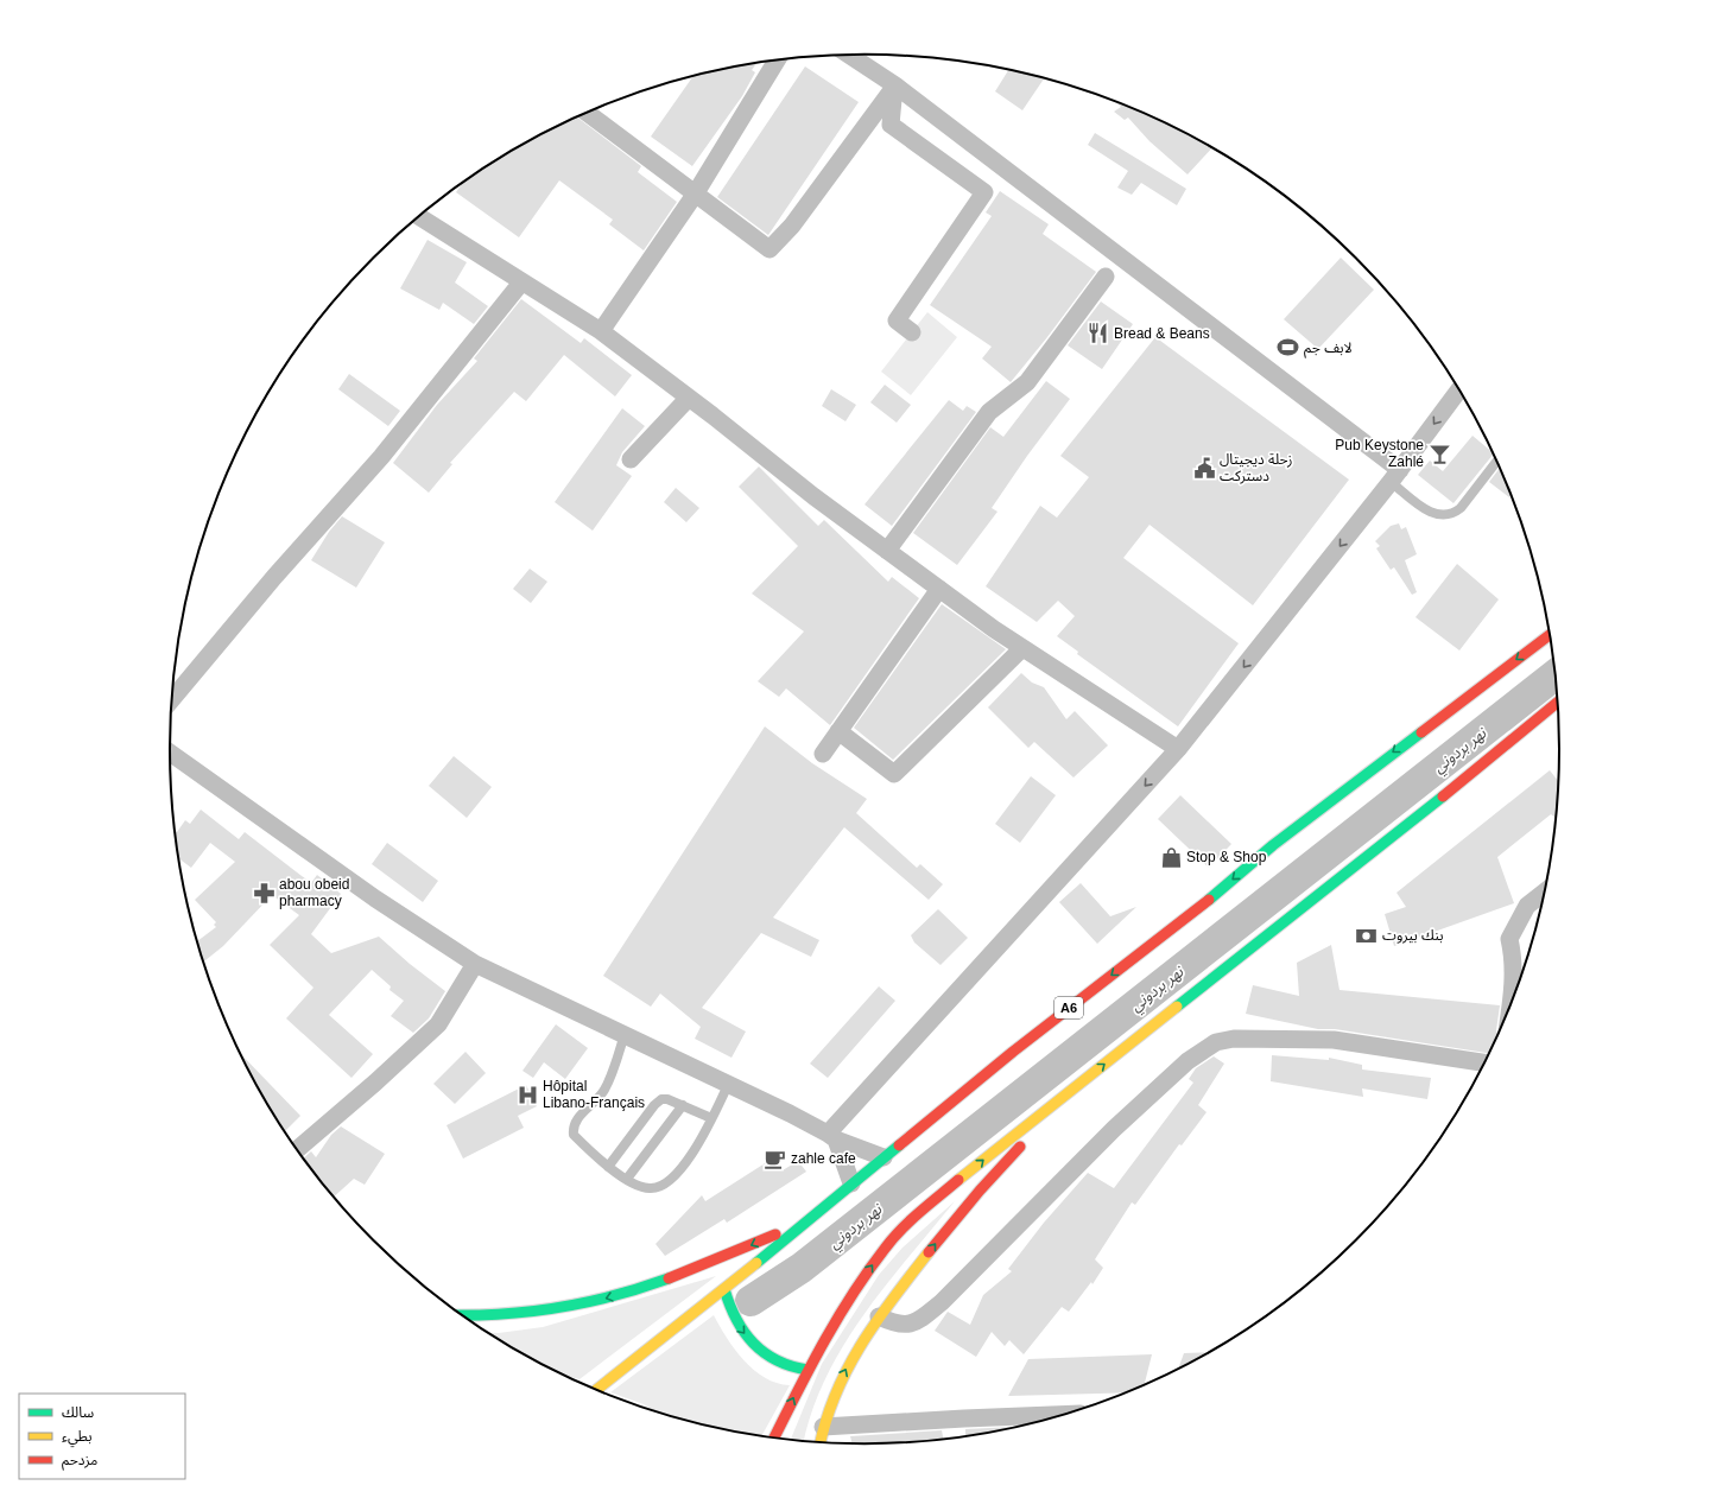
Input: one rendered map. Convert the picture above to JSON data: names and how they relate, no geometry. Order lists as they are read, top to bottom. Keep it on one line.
{"streets":{"highway":["A6"]},"water":["نهر بردوني"],"places":{"restaurant":["Bread & Beans"],"sports":["لابف جم"],"bar":["Pub Keystone Zahlé"],"public building":["زحلة ديجيتال دستركت"],"shop":["Stop & Shop"],"pharmacy":["abou obeid pharmacy"],"bank":["بنك بيروت"],"hospital":["Hôpital Libano-Français"],"cafe":["zahle cafe"]},"legend":["سالك","بطيء","مزدحم"]}
